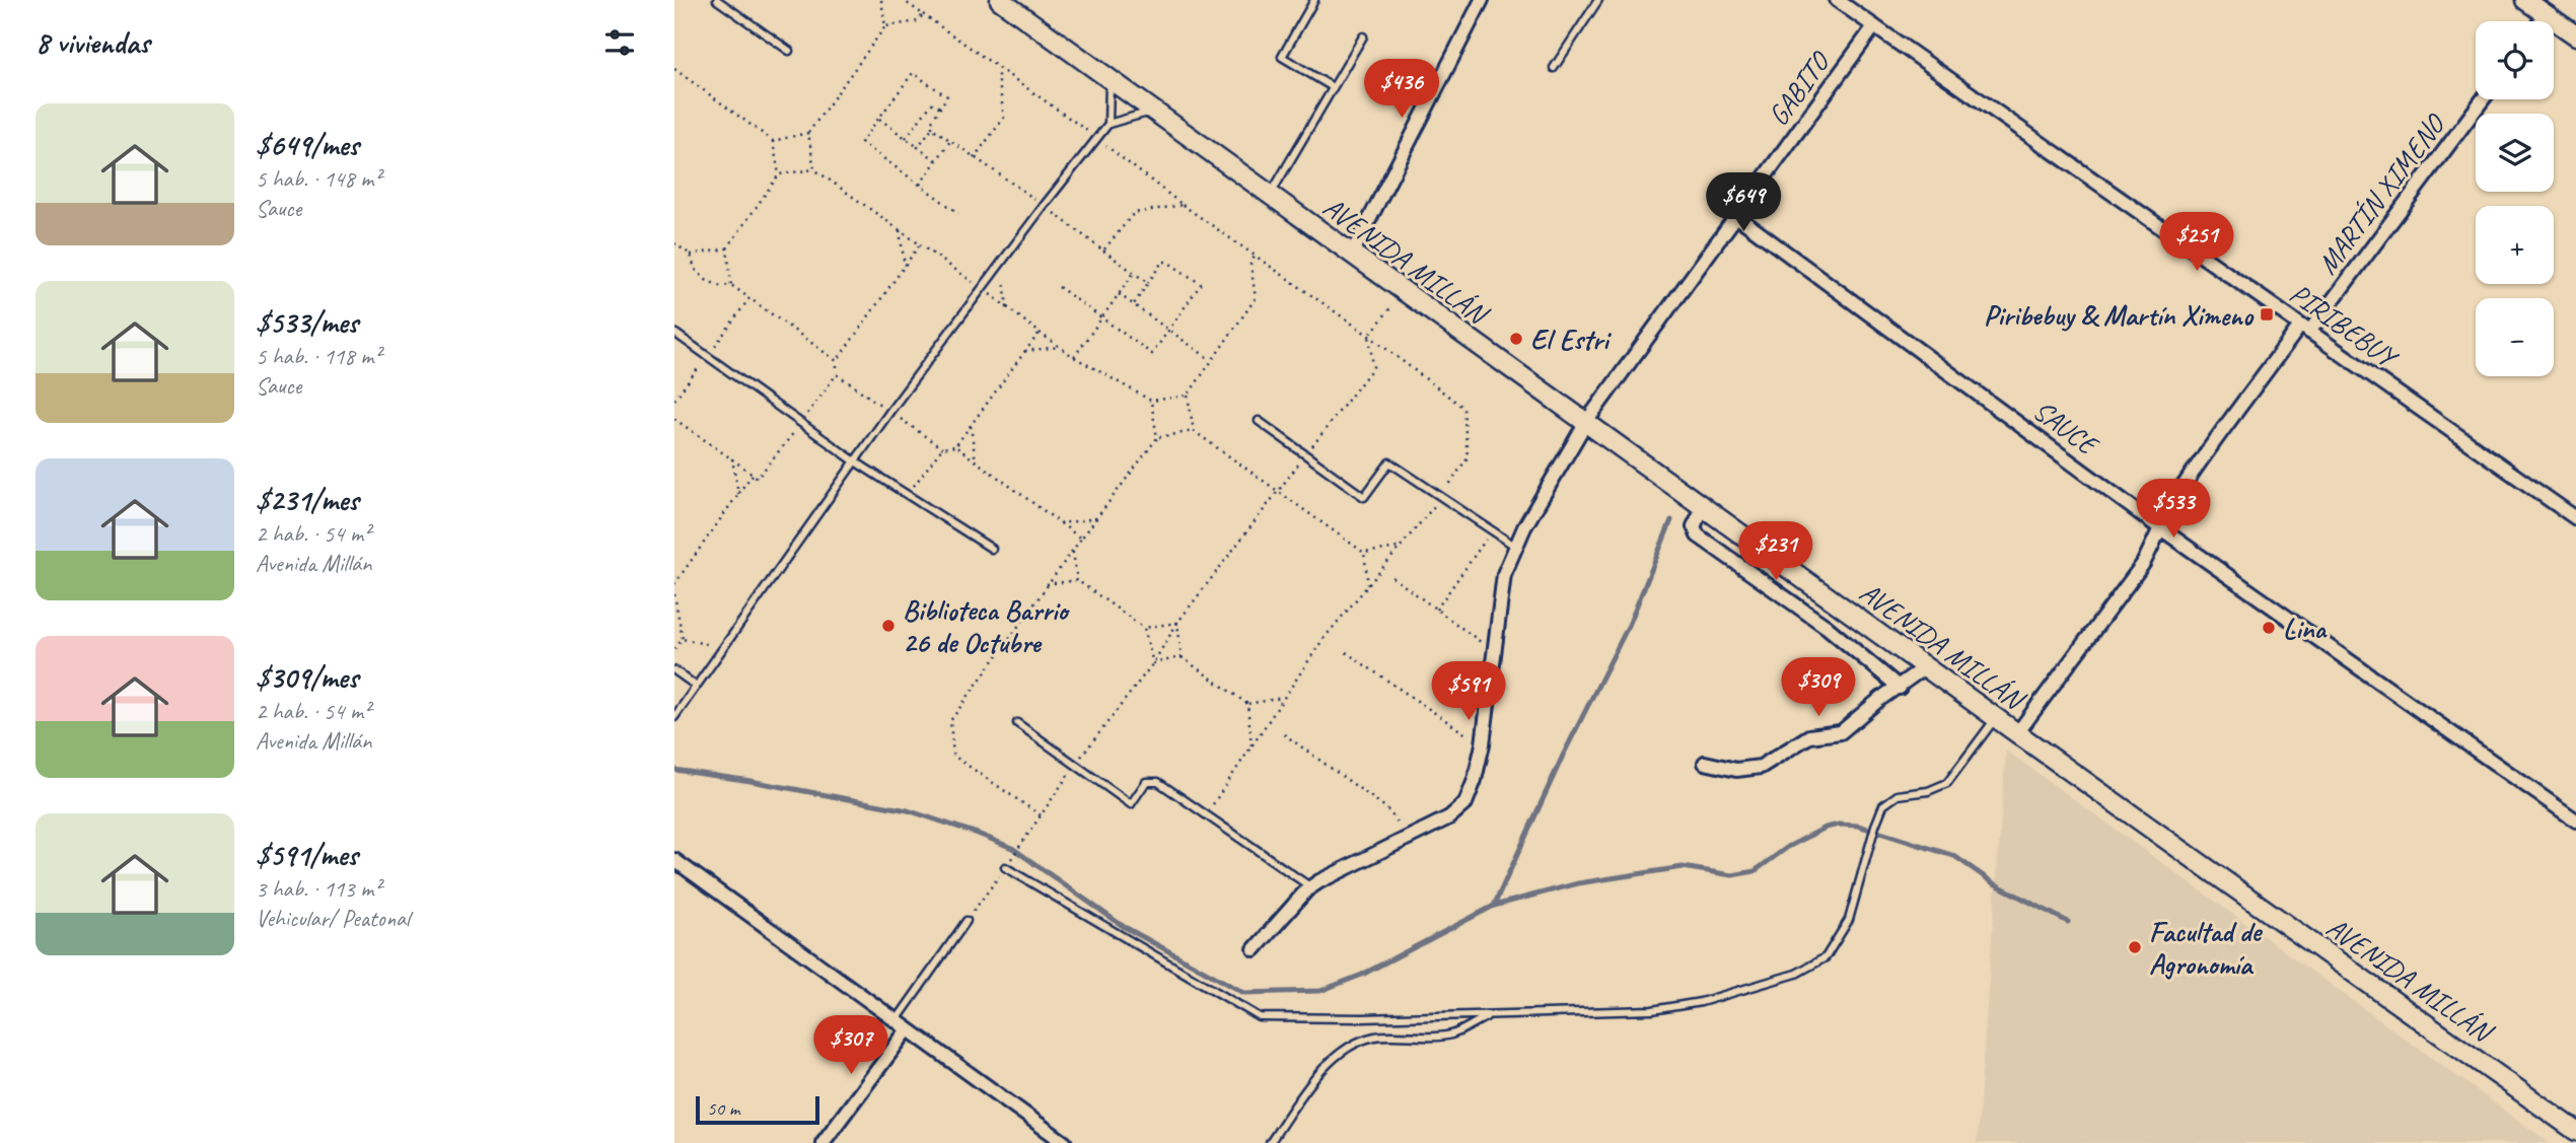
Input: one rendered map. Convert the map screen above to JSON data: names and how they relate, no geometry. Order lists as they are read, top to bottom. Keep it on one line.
{"streets":{"main road":["AVENIDA MILLÁN"],"street":["GABITO","MARTÍN XIMENO","PIRIBEBUY","SAUCE"]},"crossings":[["GABITO","AVENIDA MILLÁN"],["GABITO","PIRIBEBUY"],["GABITO","SAUCE"],["MARTÍN XIMENO","AVENIDA MILLÁN"],["MARTÍN XIMENO","PIRIBEBUY"],["MARTÍN XIMENO","SAUCE"]],"places":{"transit":["Piribebuy & Martín Ximeno"],"other":["El Estri","Biblioteca Barrio 26 de Octubre","Lina","Facultad de Agronomía"]},"scale_bar":"50 m","page":{"heading":"8 viviendas","map_buttons":["+","−"],"price":["$436","$649","$251","$533","$231","$309","$591","$307"],"list":[{"name":"$649/mes","note":"5 hab. · 148 m² · Sauce"},{"name":"$533/mes","note":"5 hab. · 118 m² · Sauce"},{"name":"$231/mes","note":"2 hab. · 54 m² · Avenida Millán"},{"name":"$309/mes","note":"2 hab. · 54 m² · Avenida Millán"},{"name":"$591/mes","note":"3 hab. · 113 m² · Vehicular/ Peatonal"}],"scale":"50 m"}}
